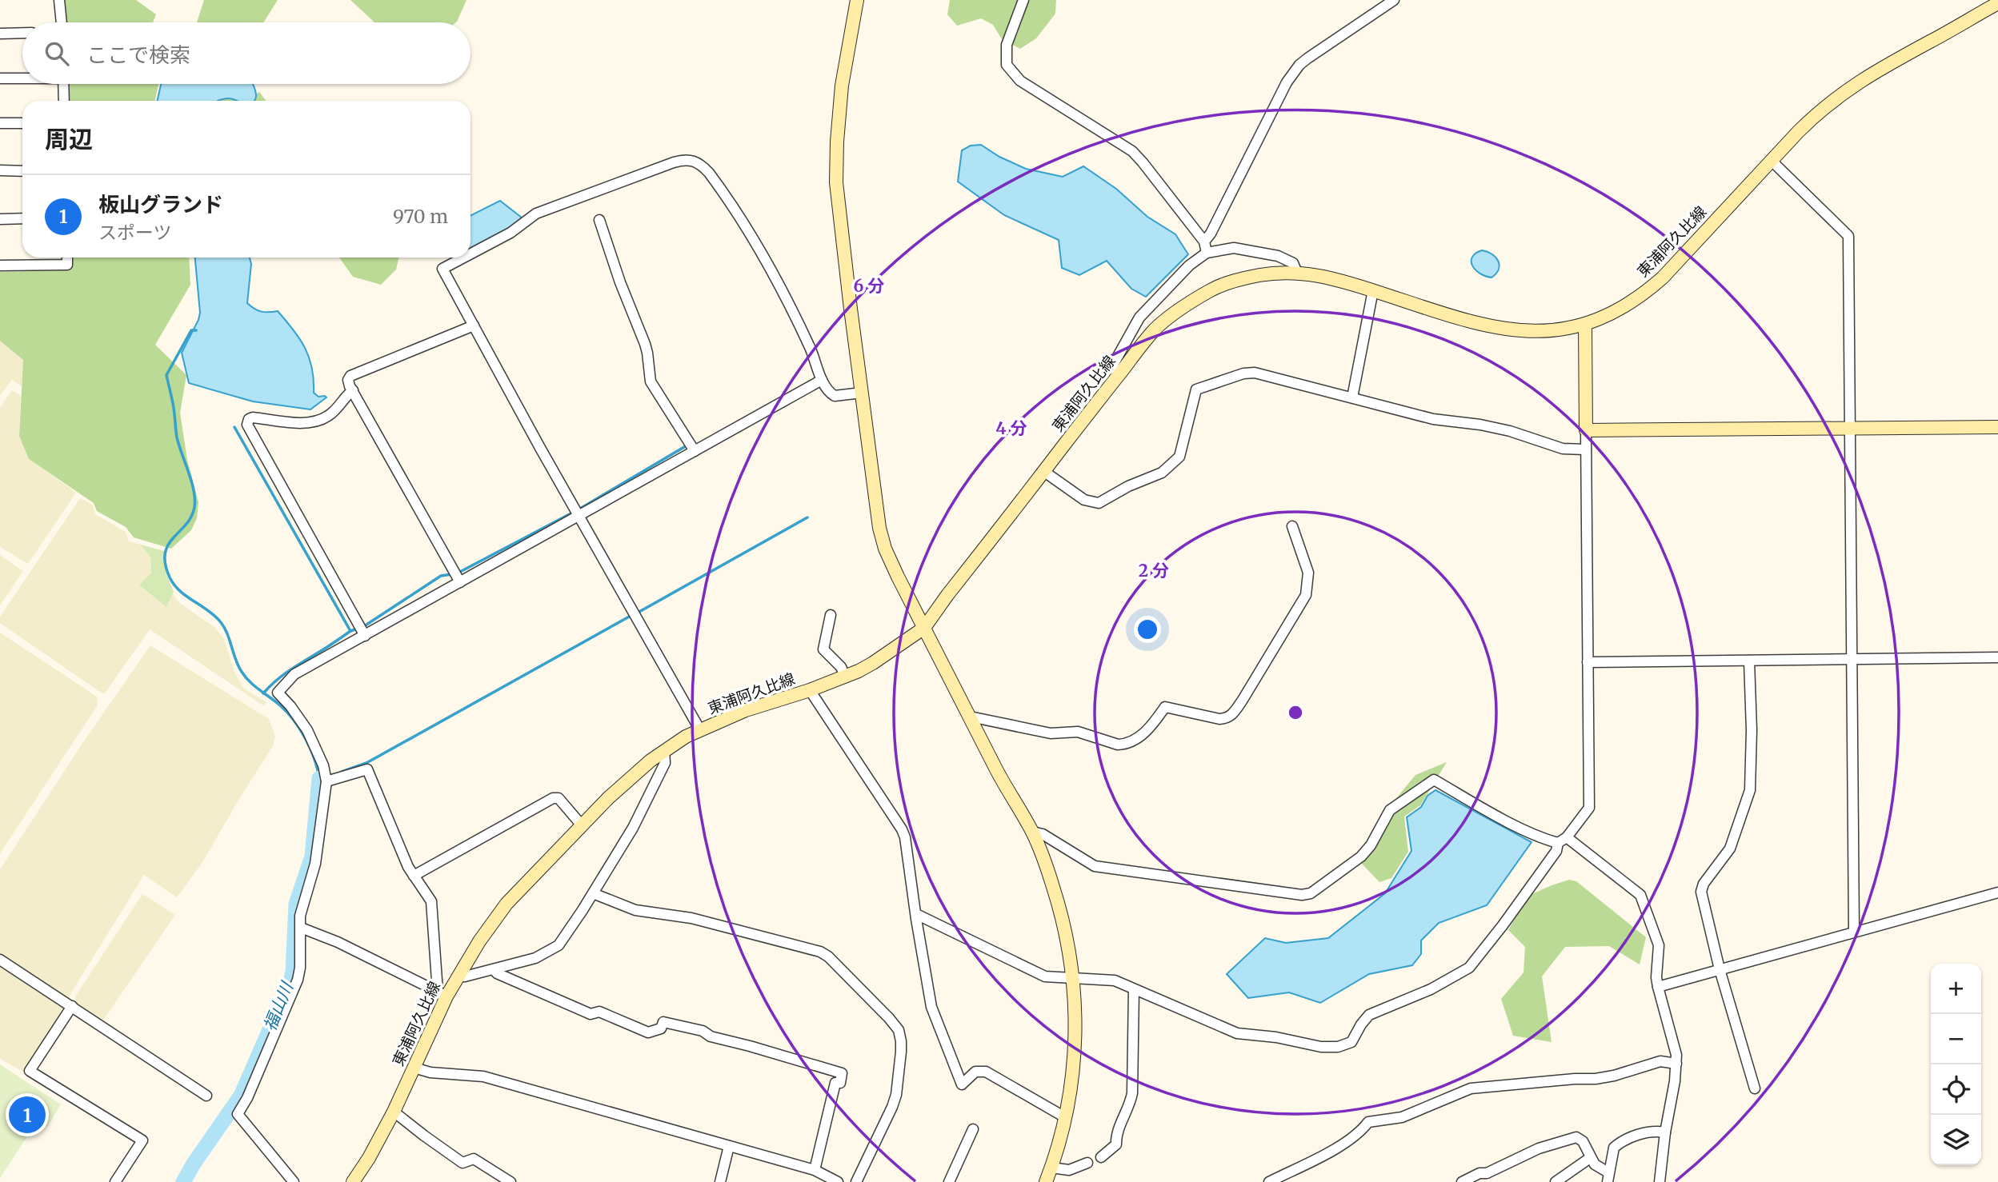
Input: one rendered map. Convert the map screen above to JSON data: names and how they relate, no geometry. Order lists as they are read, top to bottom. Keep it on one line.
{"streets":{"main road":["東浦阿久比線"]},"water":["福山川"],"page":{"search":"ここで検索","heading":"周辺","list":[{"mark":"1","name":"板山グランド","note":"スポーツ","value":"970 m"}],"map_buttons":["+","−"],"pins":"1"},"rings":["6 分","4 分","2 分"]}
